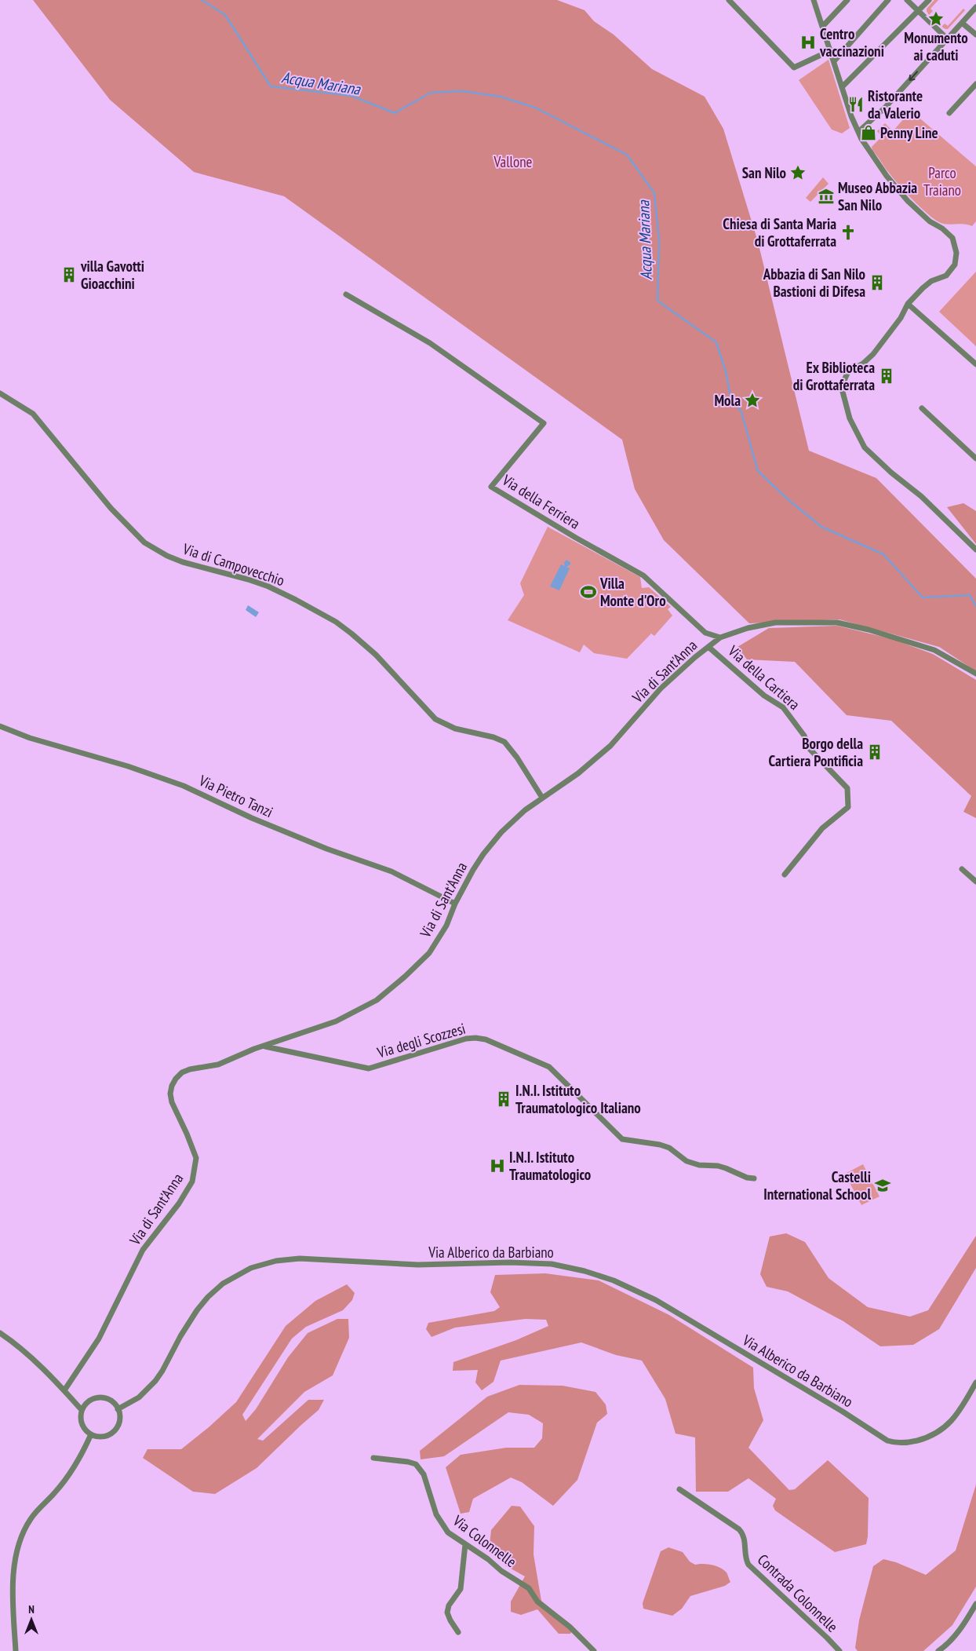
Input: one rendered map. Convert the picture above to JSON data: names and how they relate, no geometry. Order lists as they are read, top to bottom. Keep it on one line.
{"streets":{"street":["Via della Ferriera","Via di Campovecchio","Via di Sant'Anna","Via della Cartiera","Via Pietro Tanzi","Via degli Scozzesi","Via Alberico da Barbiano","Via Colonnelle","Contrada Colonnelle"]},"crossings":[["Via della Ferriera","Via di Sant'Anna"],["Via di Campovecchio","Via di Sant'Anna"],["Via di Sant'Anna","Via della Cartiera"],["Via di Sant'Anna","Via Pietro Tanzi"],["Via di Sant'Anna","Via degli Scozzesi"]],"water":["Acqua Mariana"],"parks":["Vallone","Parco Traiano"],"places":{"place":["Monumento ai caduti","San Nilo","Mola"],"hospital":["Centro vaccinazioni","I.N.I. Istituto Traumatologico"],"restaurant":["Ristorante da Valerio"],"shop":["Penny Line"],"museum":["Museo Abbazia San Nilo"],"church":["Chiesa di Santa Maria di Grottaferrata"],"building":["villa Gavotti Gioacchini","Abbazia di San Nilo Bastioni di Difesa","Ex Biblioteca di Grottaferrata","Borgo della Cartiera Pontificia","I.N.I. Istituto Traumatologico Italiano"],"sports":["Villa Monte d'Oro"],"school or university":["Castelli International School"]},"north":"top"}
